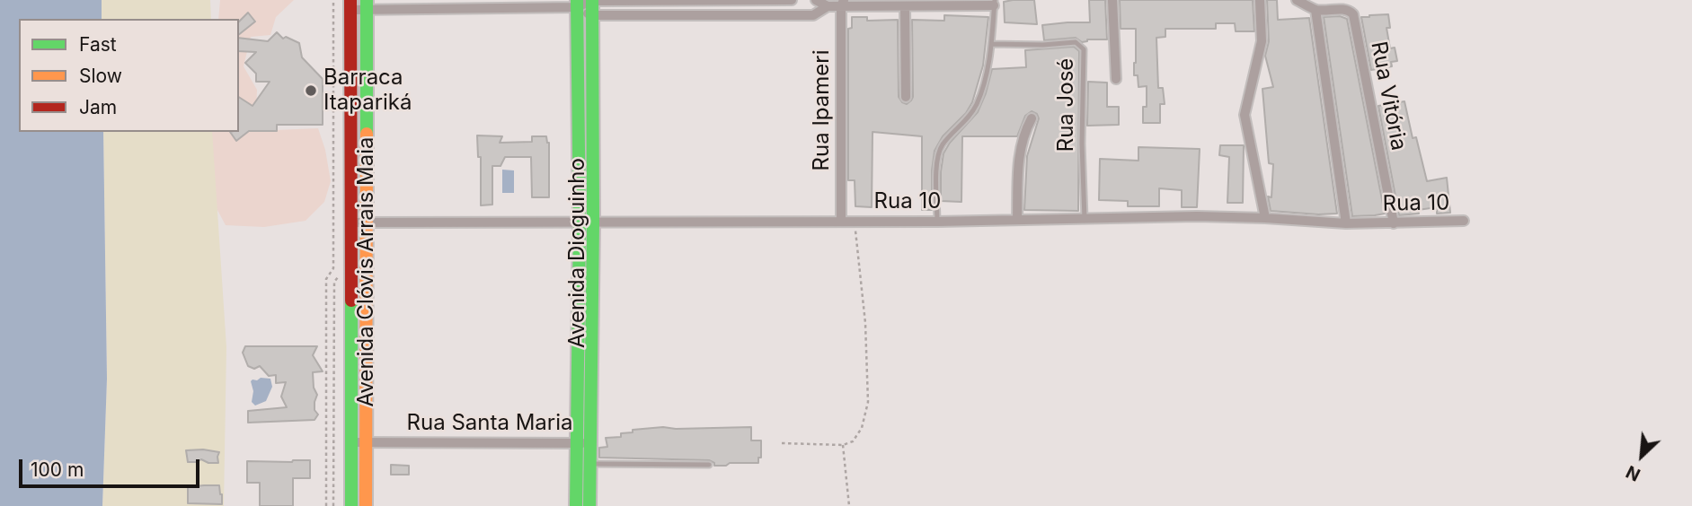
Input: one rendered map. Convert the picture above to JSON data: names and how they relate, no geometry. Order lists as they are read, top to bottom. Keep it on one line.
{"streets":{"main road":["Avenida Dioguinho","Avenida Clóvis Arrais Maia"],"street":["Rua Vitória","Rua Ipameri","Rua 10","Rua Santa Maria"],"lane":["Rua José"]},"crossings":[["Rua Vitória","Rua 10"],["Rua José","Rua 10"],["Rua Ipameri","Rua 10"],["Rua 10","Avenida Dioguinho"],["Rua 10","Avenida Clóvis Arrais Maia"],["Avenida Dioguinho","Rua Santa Maria"],["Avenida Clóvis Arrais Maia","Rua Santa Maria"]],"places":["Barraca Itapariká"],"legend":["Fast","Slow","Jam"],"scale_bar":"100 m","north":"bottom left"}
